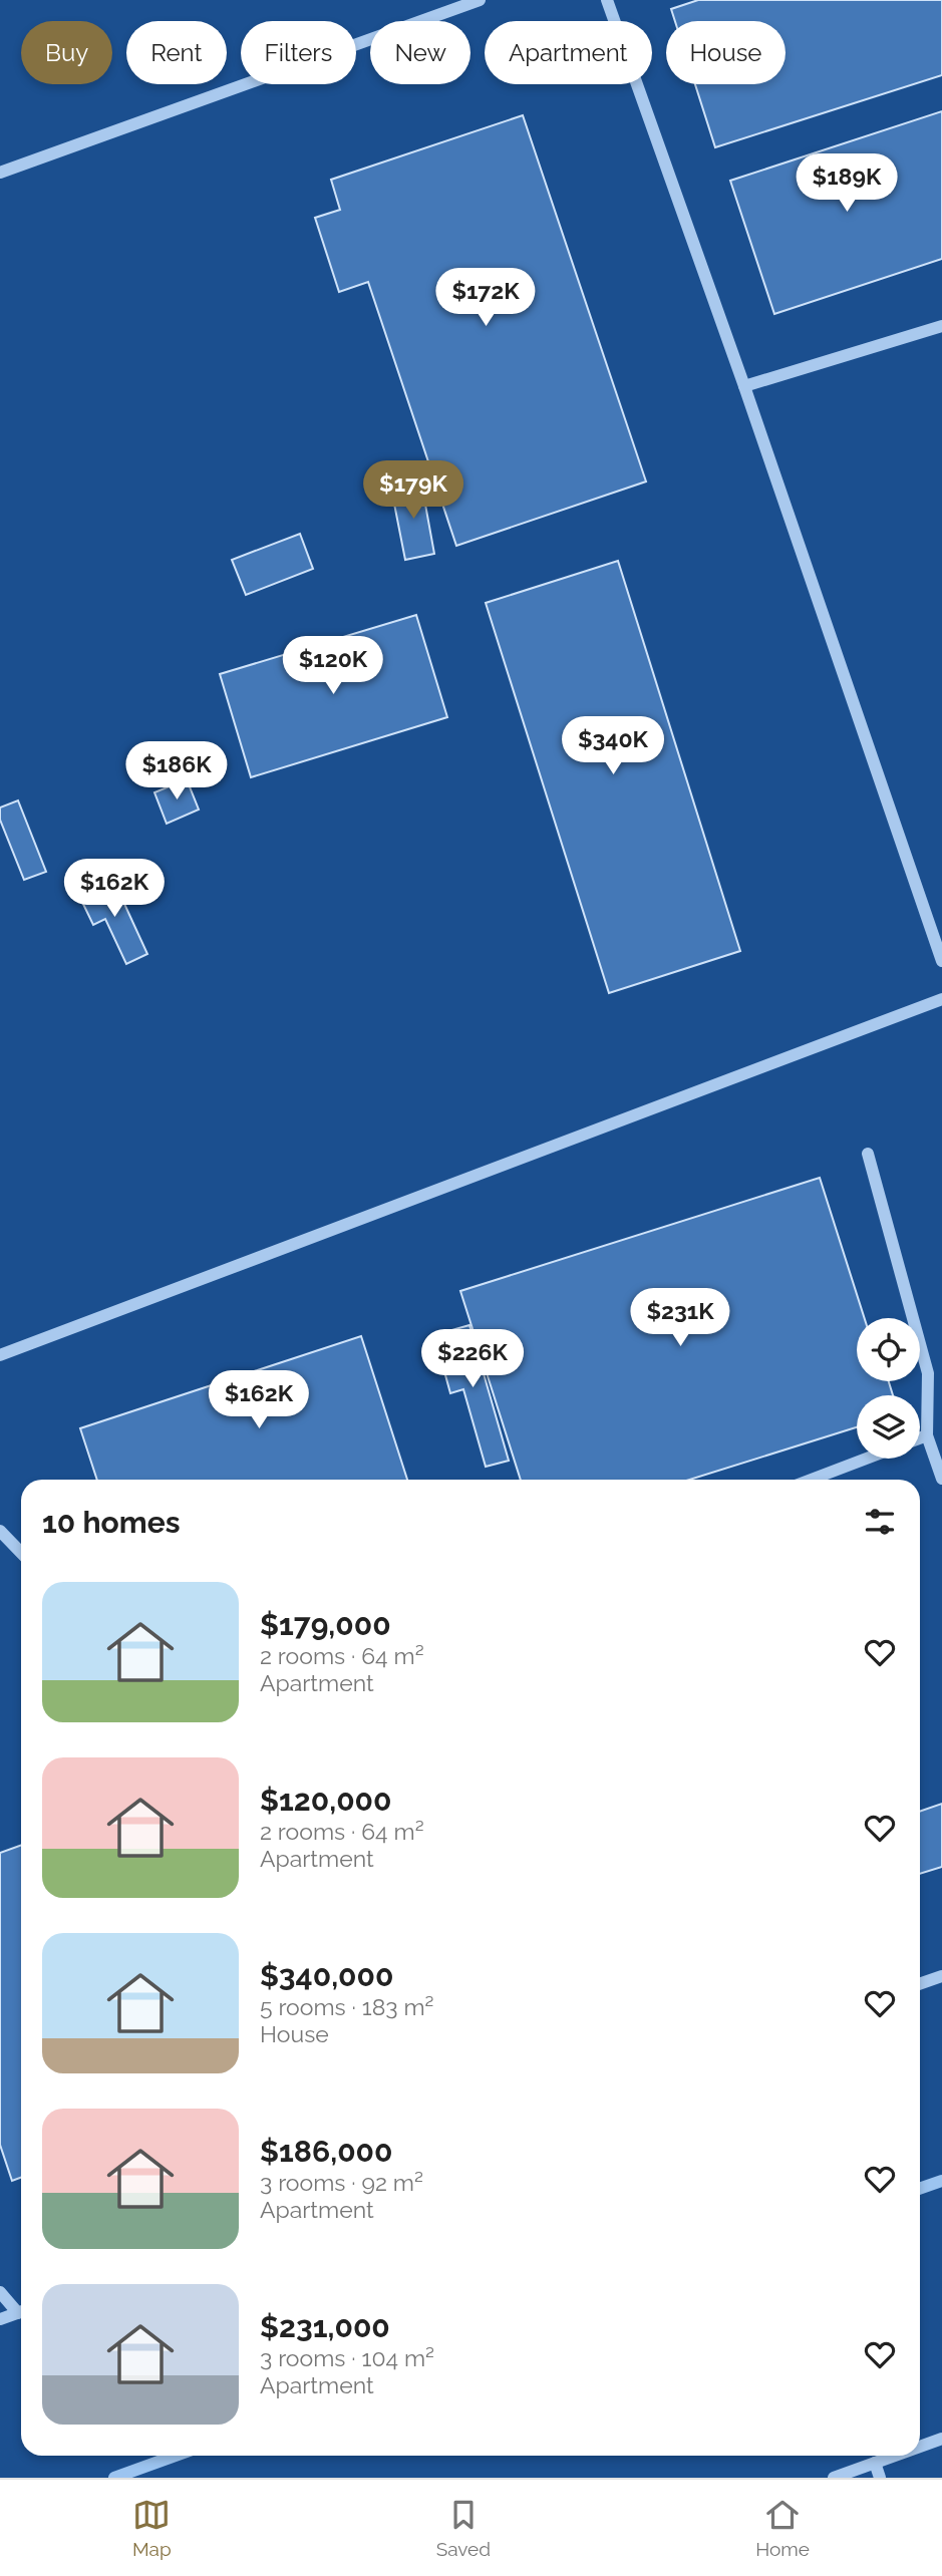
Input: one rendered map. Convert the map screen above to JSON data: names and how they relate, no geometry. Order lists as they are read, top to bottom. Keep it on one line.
{"page":{"chip":["Buy","Rent","Filters","New","Apartment","House"],"price":["$189K","$172K","$179K","$120K","$340K","$186K","$162K","$231K","$226K","$162K"],"heading":"10 homes","list":[{"name":"$179,000","note":"2 rooms · 64 m² · Apartment"},{"name":"$120,000","note":"2 rooms · 64 m² · Apartment"},{"name":"$340,000","note":"5 rooms · 183 m² · House"},{"name":"$186,000","note":"3 rooms · 92 m² · Apartment"},{"name":"$231,000","note":"3 rooms · 104 m² · Apartment"}],"tabs":["Map","Saved","Home"]}}
